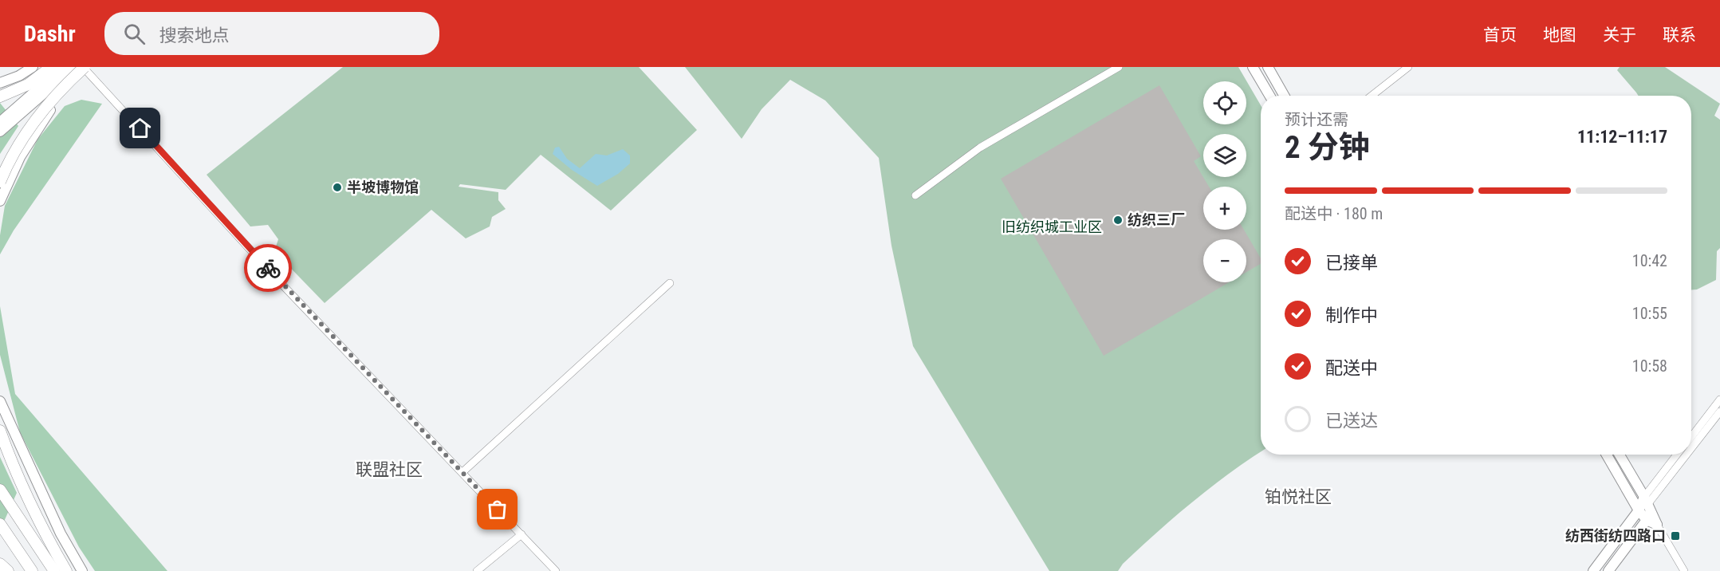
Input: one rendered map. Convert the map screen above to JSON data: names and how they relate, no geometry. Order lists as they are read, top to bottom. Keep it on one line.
{"districts":["联盟社区","铂悦社区"],"parks":["旧纺织城工业区"],"places":{"other":["半坡博物馆","纺织三厂"],"transit":["纺西街纺四路口"]},"page":{"header":"Dashr","search":"搜索地点","nav":["首页","地图","关于","联系"],"map_buttons":["+","−"],"heading":["2 分钟","预计还需","11:12–11:17"],"bar":"配送中 · 180 m","list":[["已接单","10:42"],["制作中","10:55"],["配送中","10:58"],"已送达"]}}
